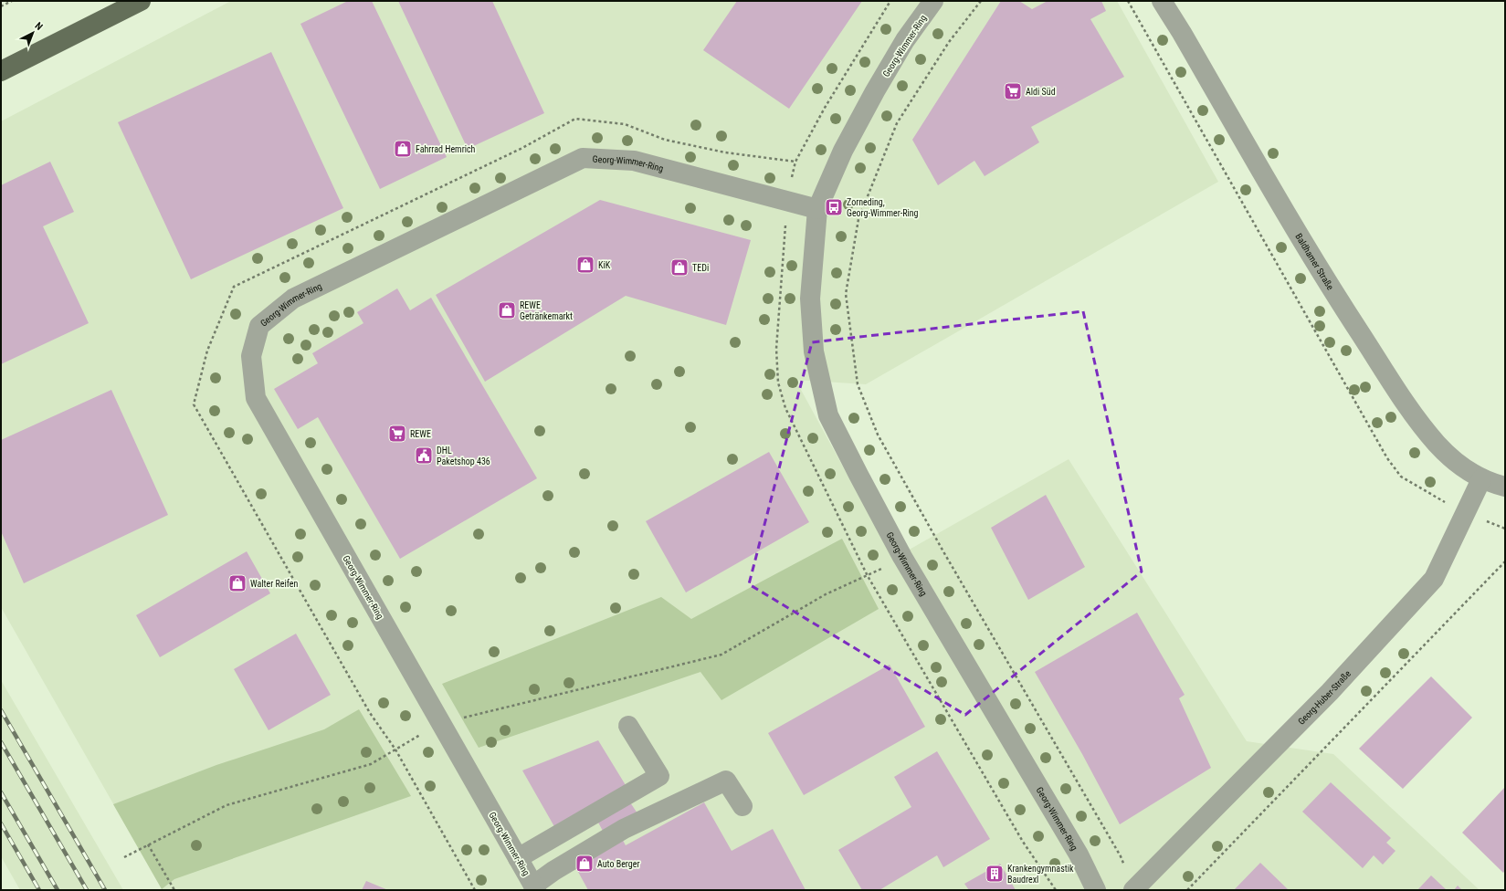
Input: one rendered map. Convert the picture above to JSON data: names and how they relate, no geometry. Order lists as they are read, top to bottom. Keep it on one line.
{"streets":{"street":["Georg-Wimmer-Ring","Baldhamer Straße","Georg-Huber-Straße"]},"crossings":[["Baldhamer Straße","Georg-Huber-Straße"]],"places":{"supermarket":["Aldi Süd","REWE"],"shop":["Fahrrad Hemrich","KiK","TEDi","REWE Getränkemarkt","Walter Reifen","Auto Berger"],"bus stop":["Zorneding, Georg-Wimmer-Ring"],"public building":["DHL Paketshop 436"],"building":["Krankengymnastik Baudrexl"]},"north":"top right"}
